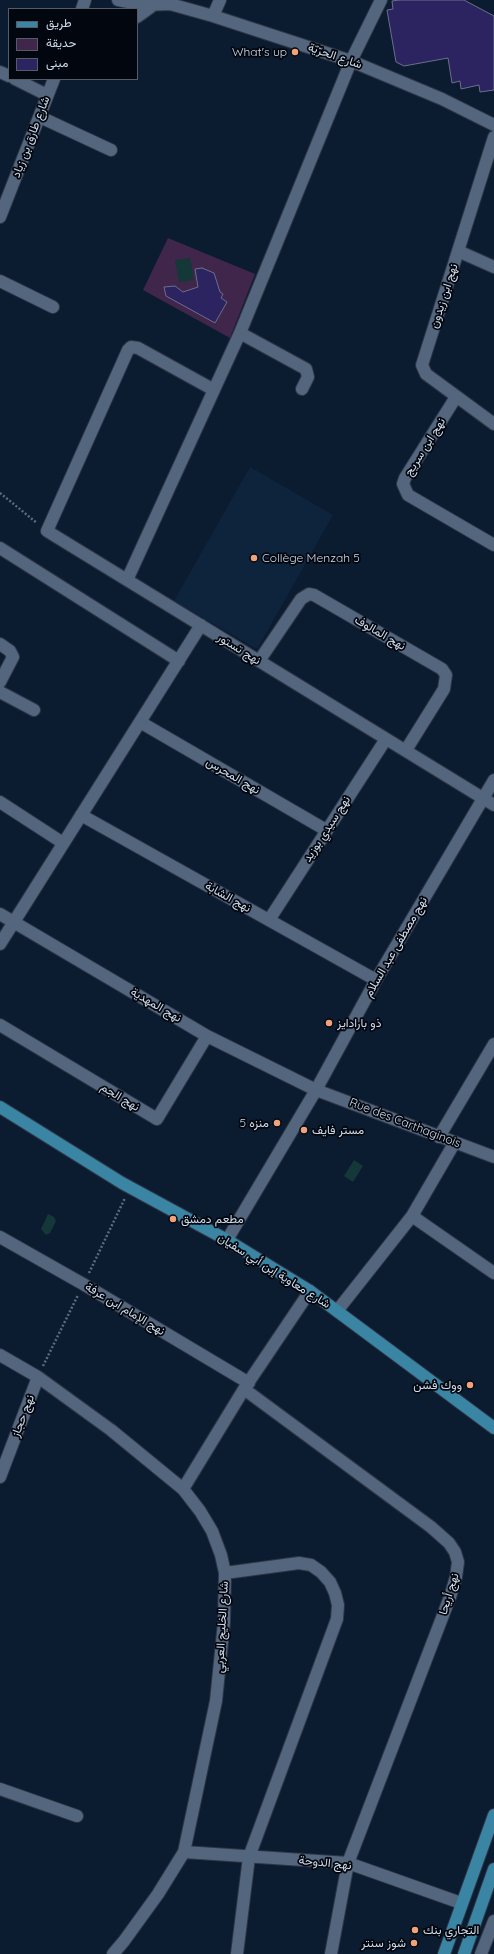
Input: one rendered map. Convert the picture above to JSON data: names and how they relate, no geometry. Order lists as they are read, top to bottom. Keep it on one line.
{"streets":{"main road":["شارع معاوية إبن أبي سفيان"],"street":["شارع الحرّيّة","شارع طارق بن زياد","نهج ابن زيدون","نهج ابن سريج","نهج المالوف","نهج تستور","نهج المحرس","نهج سيدي بوزيد","نهج الشابة","نهج مصطفى عبد السلام","نهج المهدية","نهج الجم","Rue des Carthaginois","نهج الإمام ابن عرفة","نهج حجاز","نهج أريحا","شارع الخليج العربي","نهج الدوحة"]},"crossings":[["نهج ابن زيدون","نهج ابن سريج"],["نهج المالوف","نهج تستور"],["نهج تستور","نهج سيدي بوزيد"],["نهج تستور","نهج مصطفى عبد السلام"],["نهج المحرس","نهج سيدي بوزيد"],["نهج سيدي بوزيد","نهج الشابة"],["نهج الشابة","نهج مصطفى عبد السلام"],["نهج مصطفى عبد السلام","نهج المهدية"],["نهج مصطفى عبد السلام","Rue des Carthaginois"],["نهج مصطفى عبد السلام","شارع معاوية إبن أبي سفيان"],["نهج المهدية","نهج الجم"],["نهج المهدية","Rue des Carthaginois"],["نهج الإمام ابن عرفة","نهج أريحا"],["نهج حجاز","شارع الخليج العربي"],["نهج أريحا","نهج الدوحة"],["شارع الخليج العربي","نهج الدوحة"]],"places":["What's up","Collège Menzah 5","ذو بارادايز","منزه 5","مستر فايف","مطعم دمشق","ووك فشن","التجاري بنك","شوز سنتر"],"legend":["طريق","حديقة","مبنى"]}
